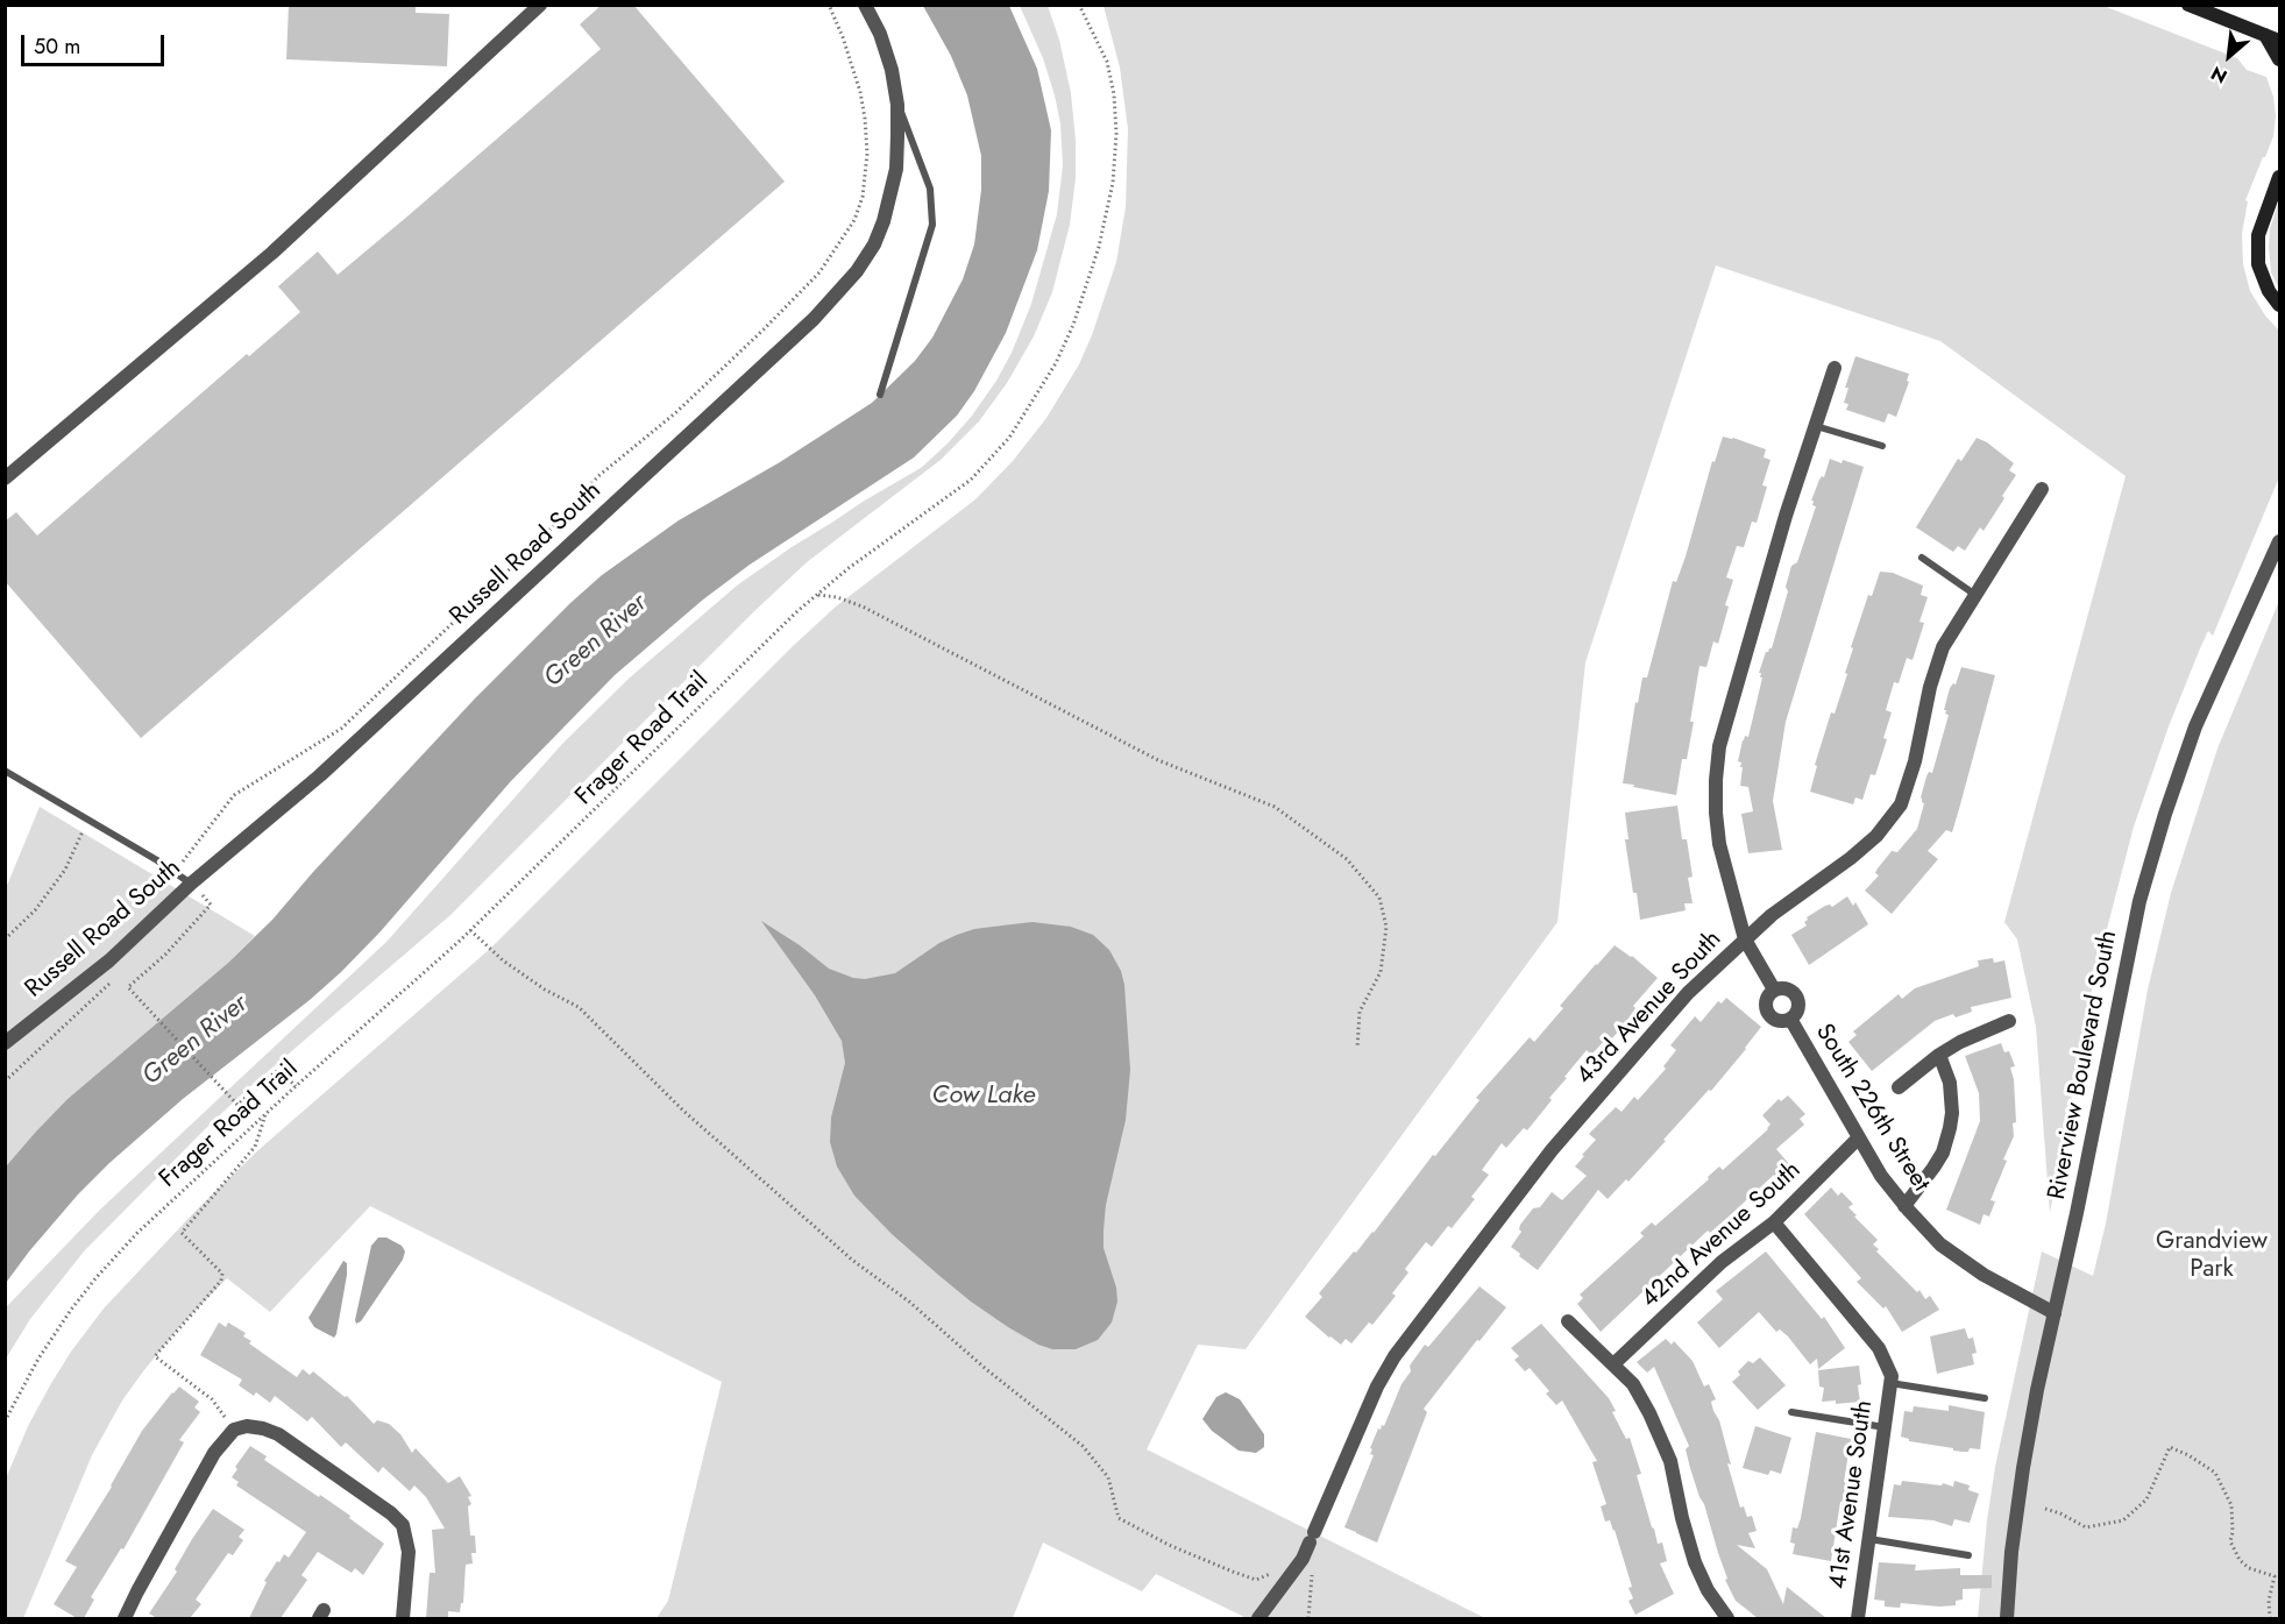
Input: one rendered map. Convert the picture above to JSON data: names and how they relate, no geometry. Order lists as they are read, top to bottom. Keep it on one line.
{"streets":{"street":["Russell Road South","43rd Avenue South","Riverview Boulevard South","South 226th Street","42nd Avenue South","41st Avenue South"],"path":["Frager Road Trail"]},"crossings":[["43rd Avenue South","South 226th Street"],["Riverview Boulevard South","South 226th Street"],["South 226th Street","42nd Avenue South"]],"water":["Green River","Cow Lake"],"parks":["Grandview Park"],"scale_bar":"50 m","north":"bottom left"}
